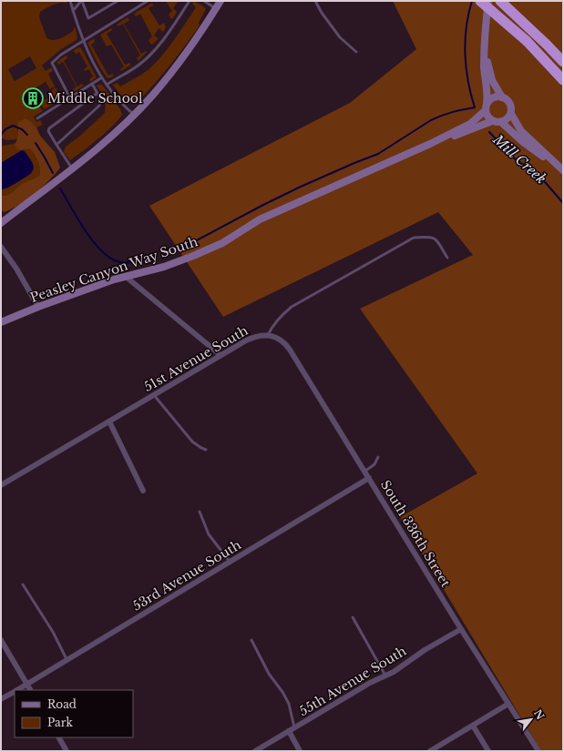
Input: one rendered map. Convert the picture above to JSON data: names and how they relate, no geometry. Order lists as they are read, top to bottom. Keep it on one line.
{"streets":{"main road":["Peasley Canyon Way South"],"street":["51st Avenue South","South 336th Street","53rd Avenue South","55th Avenue South"]},"crossings":[["51st Avenue South","South 336th Street"],["South 336th Street","53rd Avenue South"],["South 336th Street","55th Avenue South"]],"water":["Mill Creek"],"places":{"building":["Middle School"]},"legend":["Road","Park"],"north":"top right"}
